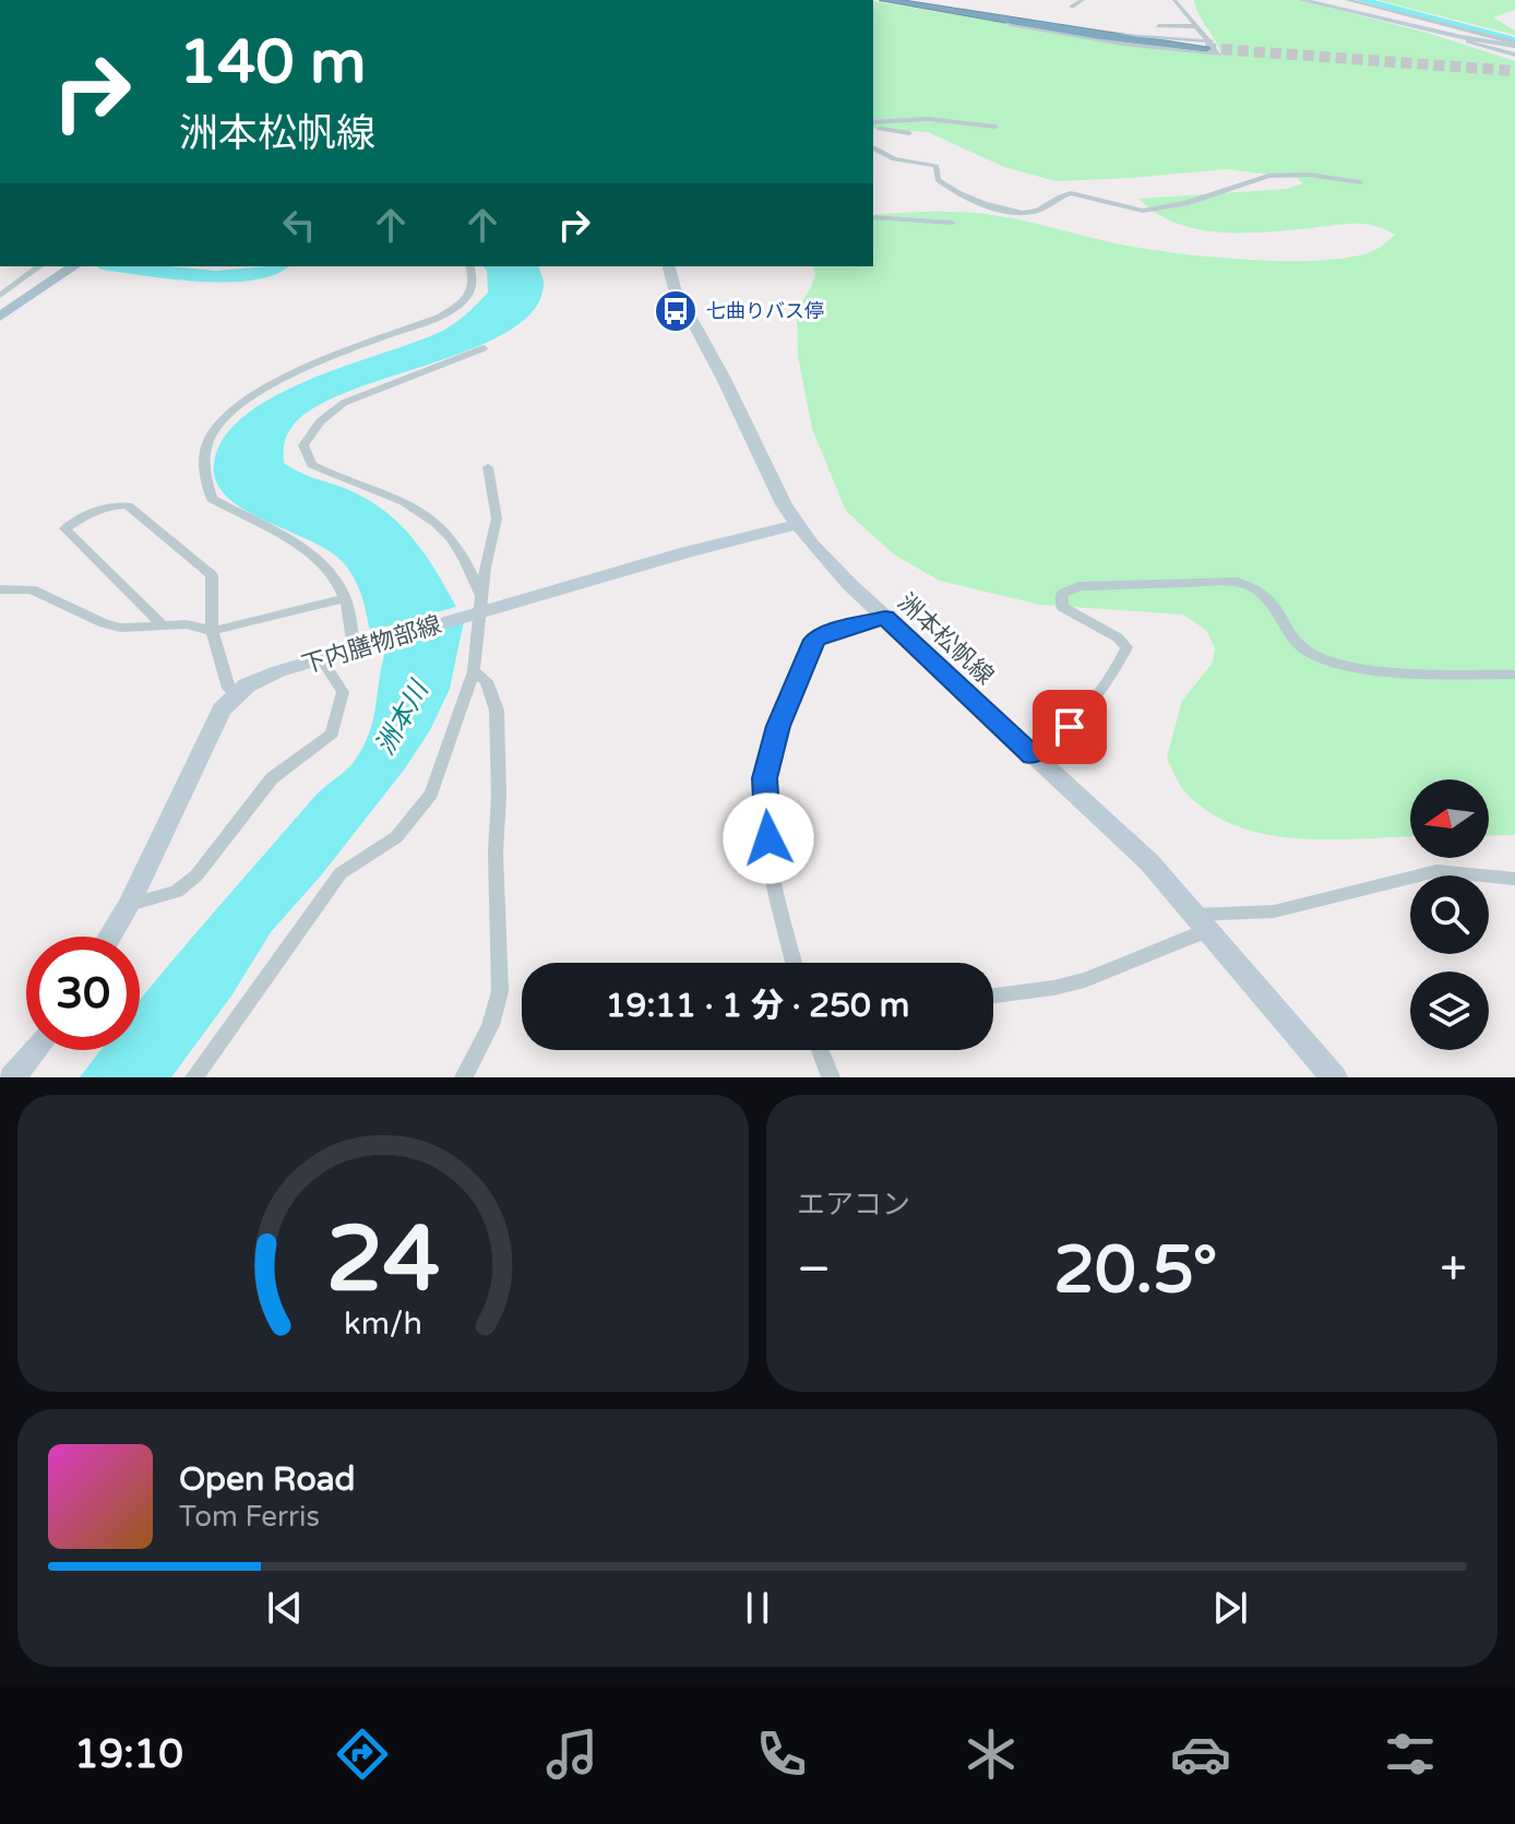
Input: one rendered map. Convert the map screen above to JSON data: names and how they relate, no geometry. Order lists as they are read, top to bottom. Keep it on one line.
{"streets":{"main road":["洲本松帆線","下内膳物部線"]},"crossings":[["洲本松帆線","下内膳物部線"]],"water":["洲本川"],"places":{"bus stop":["七曲りバス停"]},"north":"left","page":{"turn":["140 m","洲本松帆線"],"limit":"30","trip":"19:11 · 1 分 · 250 m","tile":"エアコン","heat":["−","20.5°","+"],"song":["Open Road","Tom Ferris"],"tabs":"19:10","gauge":["24","km/h"]}}
